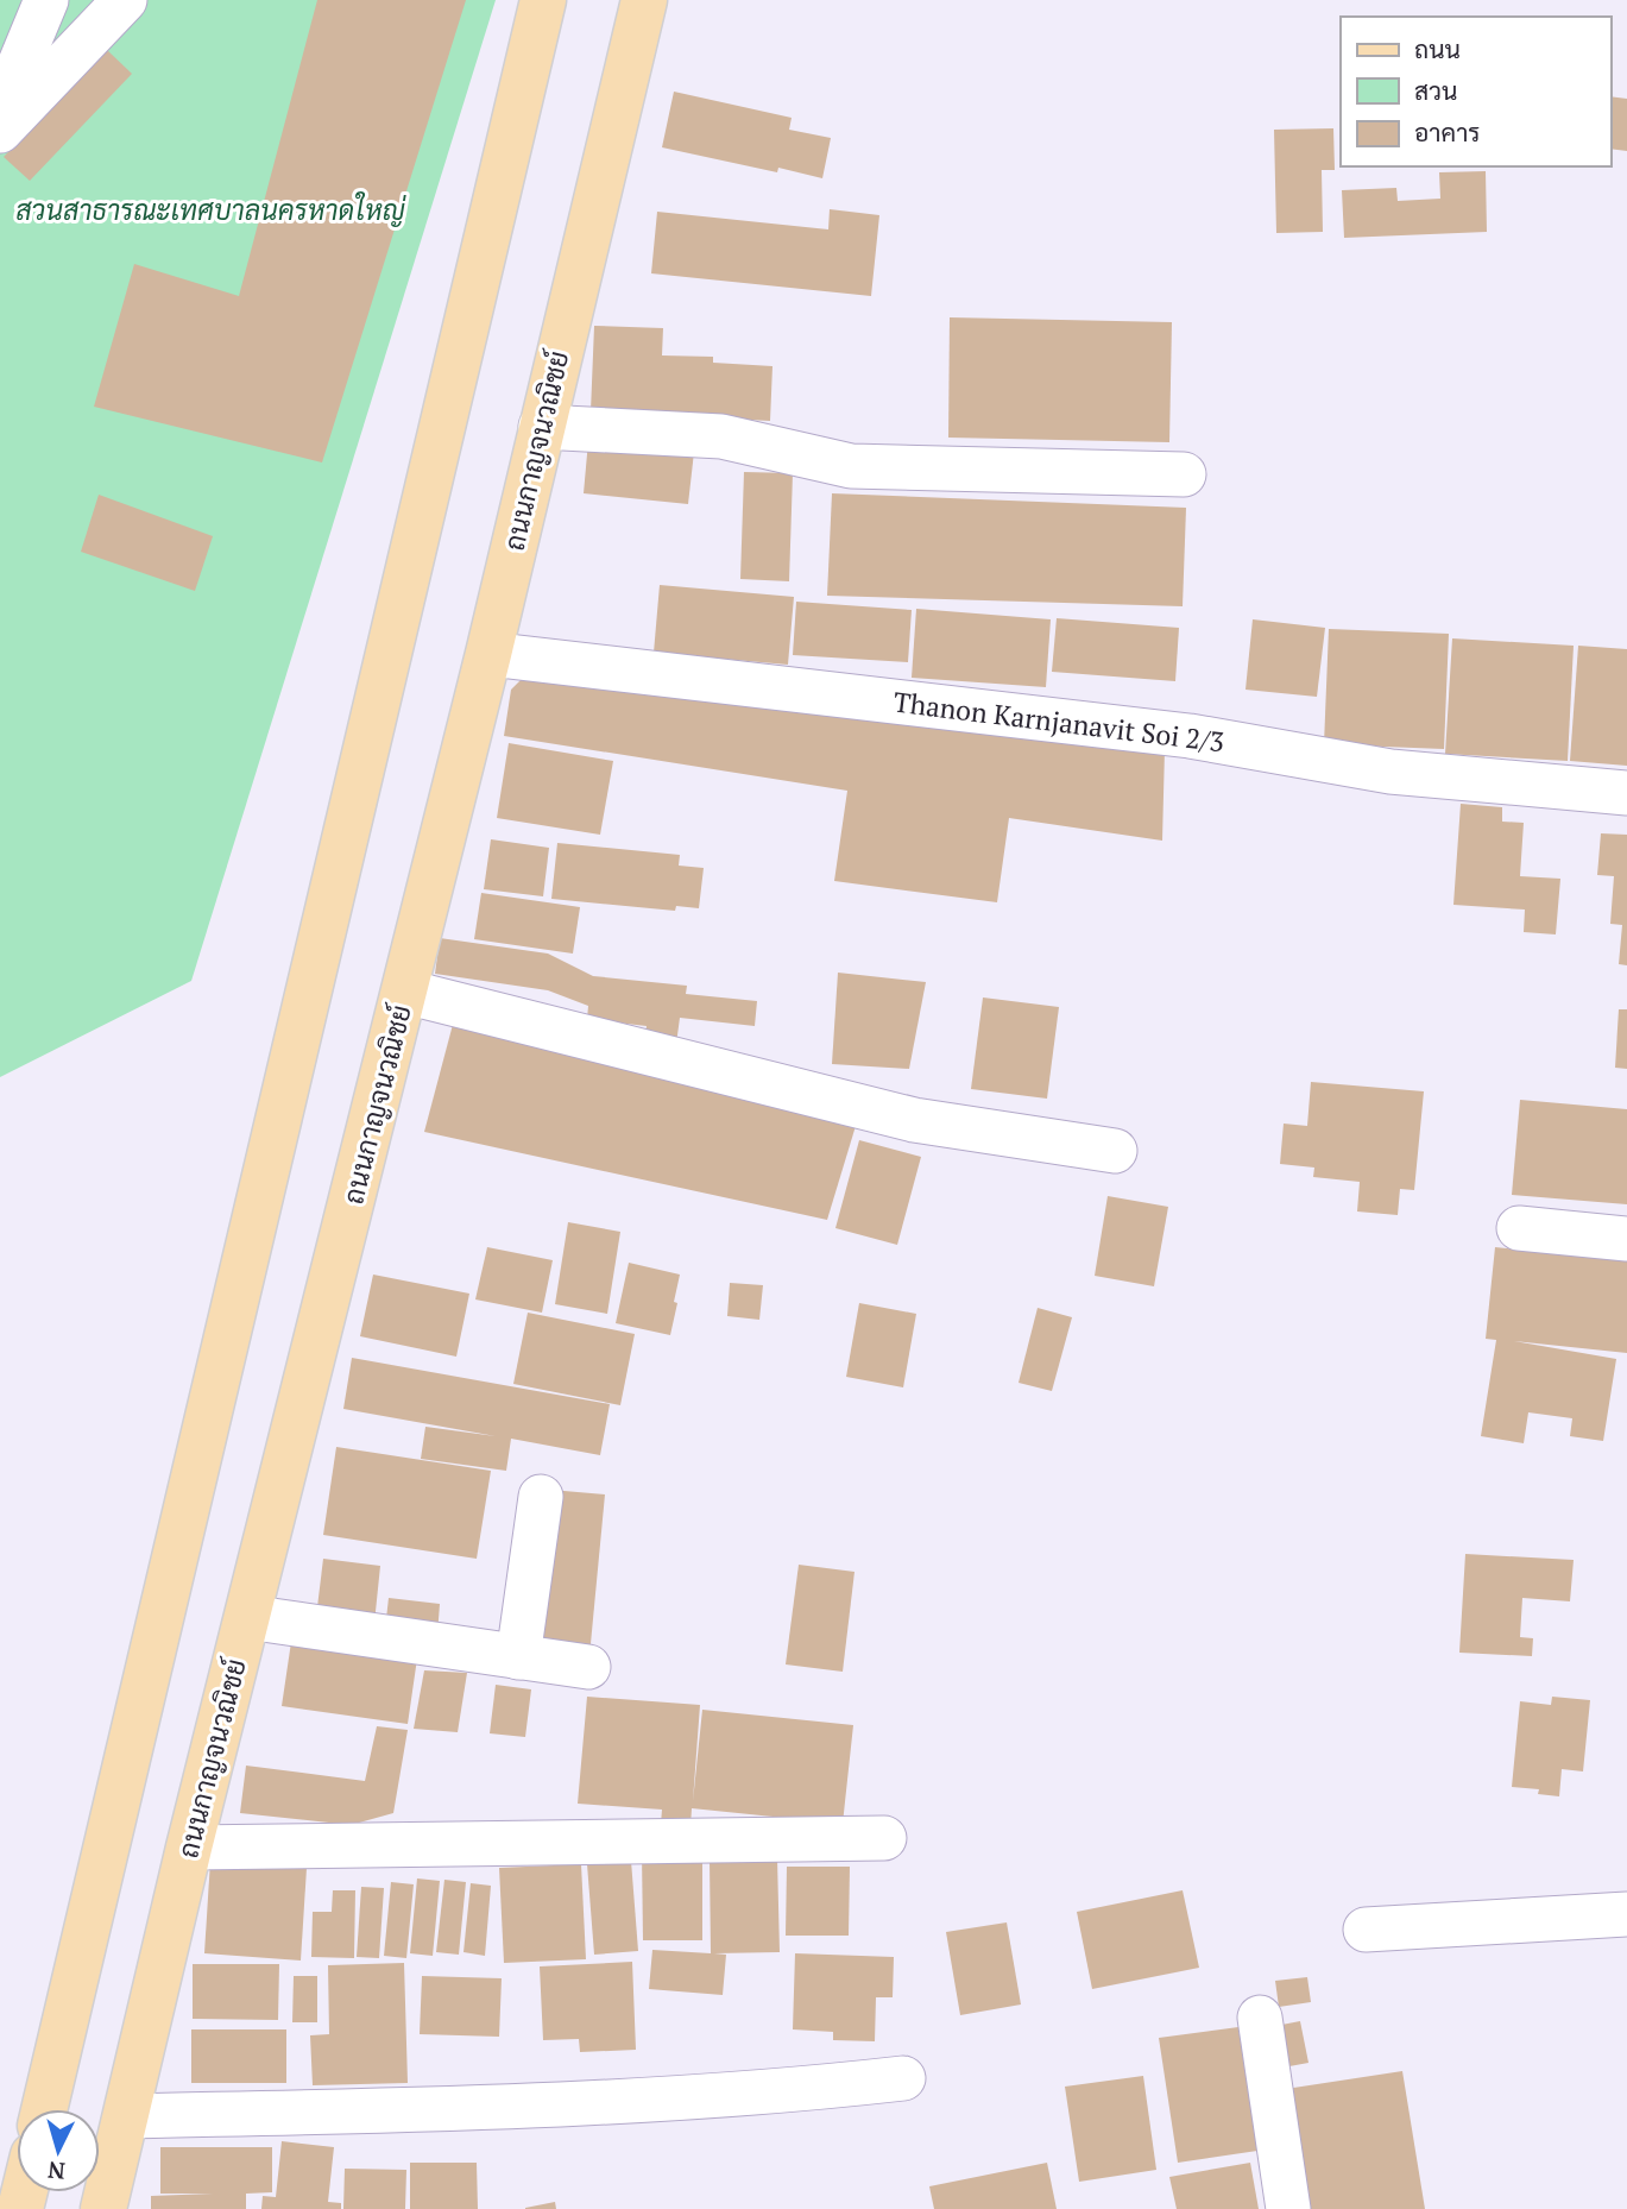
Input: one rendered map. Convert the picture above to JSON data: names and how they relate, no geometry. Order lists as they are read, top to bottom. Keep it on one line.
{"streets":{"main road":["ถนนกาญจนวณิชย์"],"street":["Thanon Karnjanavit Soi 2/3"]},"crossings":[["ถนนกาญจนวณิชย์","Thanon Karnjanavit Soi 2/3"]],"parks":["สวนสาธารณะเทศบาลนครหาดใหญ่"],"legend":["ถนน","สวน","อาคาร"],"north":"bottom"}
